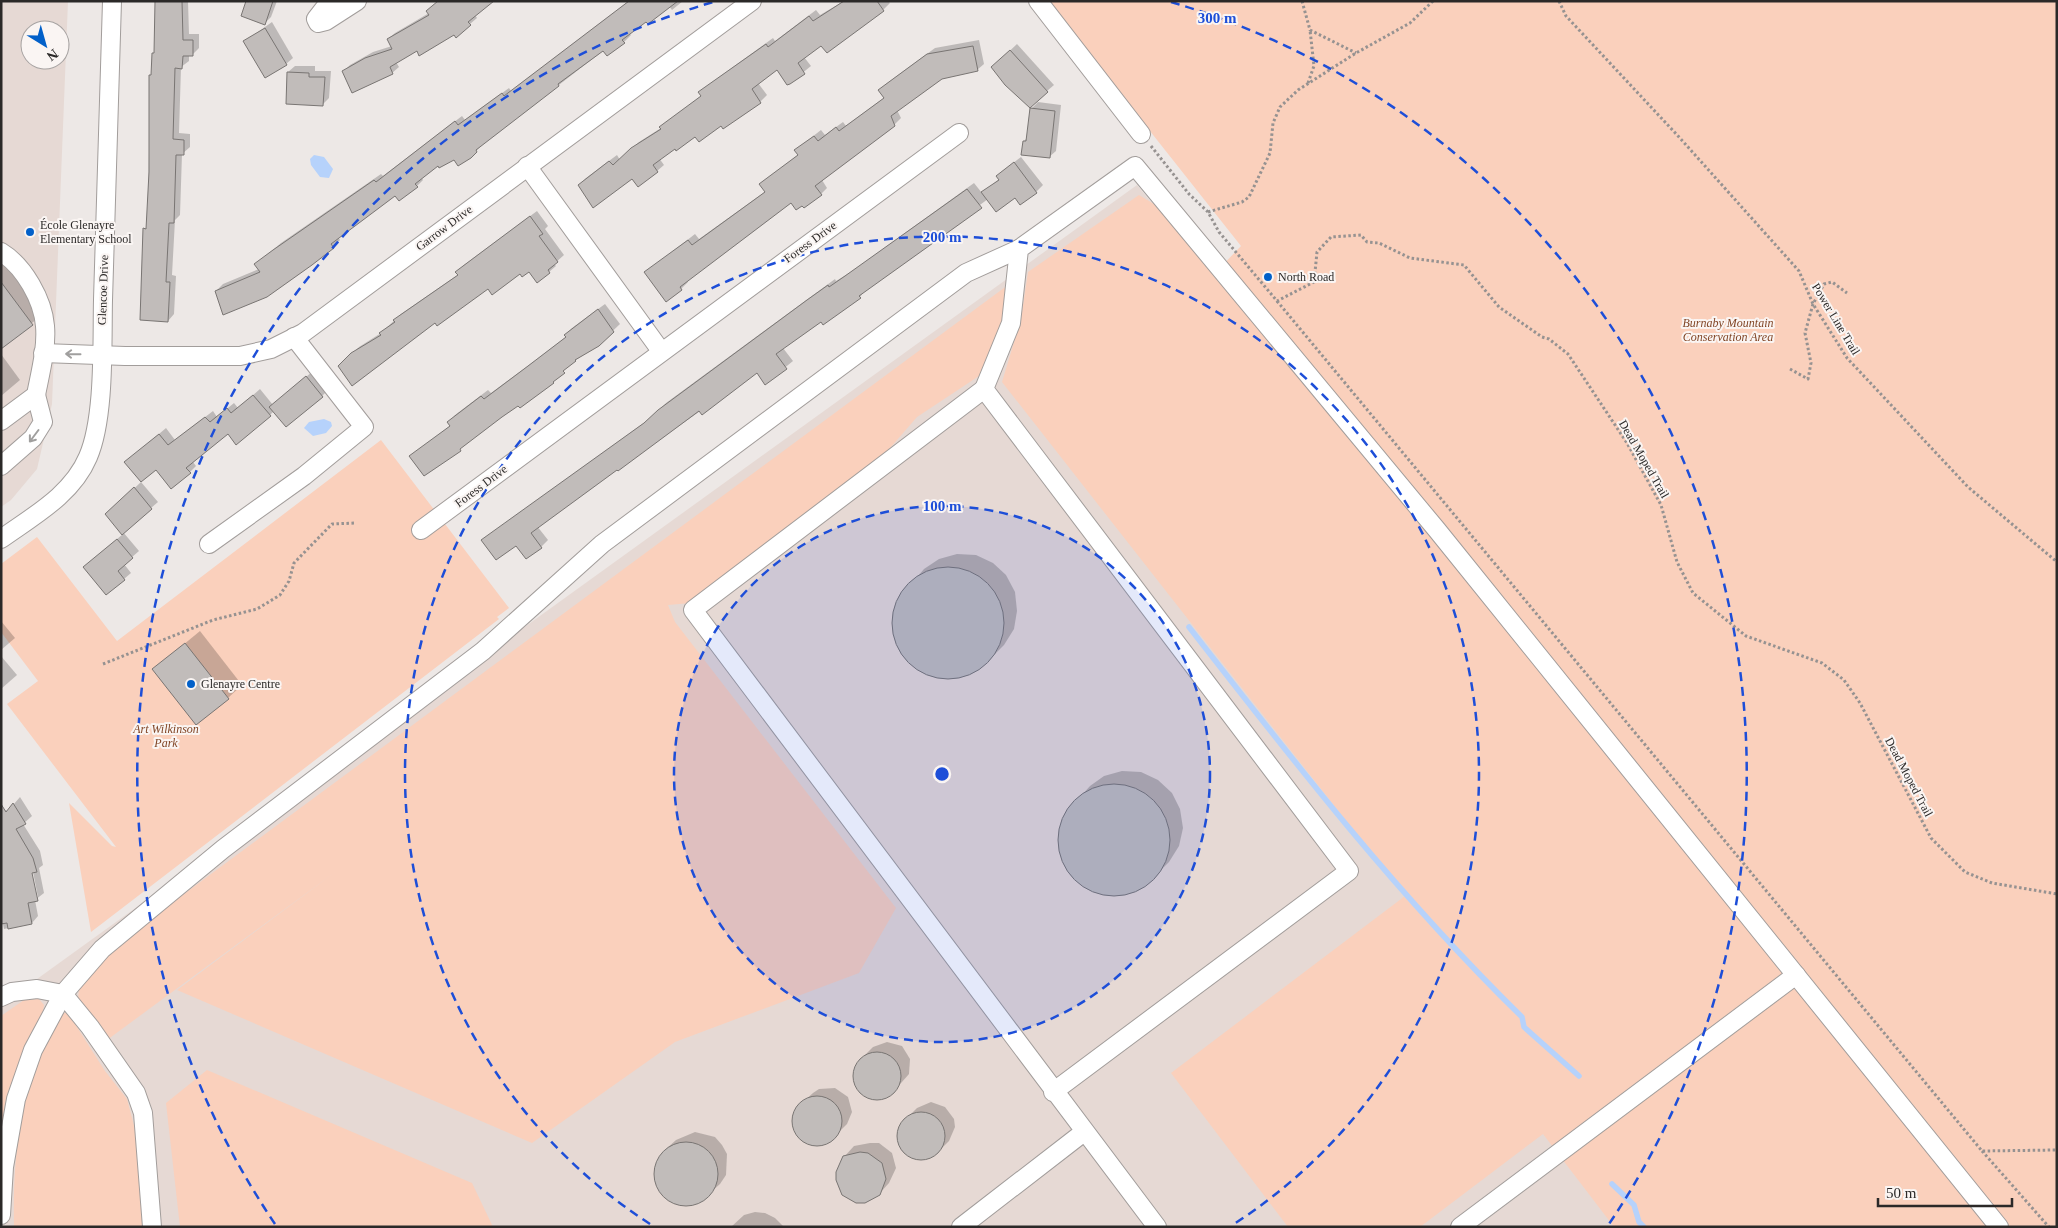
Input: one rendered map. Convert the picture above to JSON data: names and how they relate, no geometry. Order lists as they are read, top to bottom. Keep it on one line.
{"streets":{"street":["Garrow Drive","Foress Drive","Glencoe Drive"],"path":["Power Line Trail","Dead Moped Trail"]},"crossings":[["Garrow Drive","Glencoe Drive"]],"parks":["Burnaby Mountain Conservation Area","Art Wilkinson Park"],"places":["École Glenayre Elementary School","North Road","Glenayre Centre"],"scale_bar":"50 m","north":"bottom right","rings":["300 m","200 m","100 m"]}
